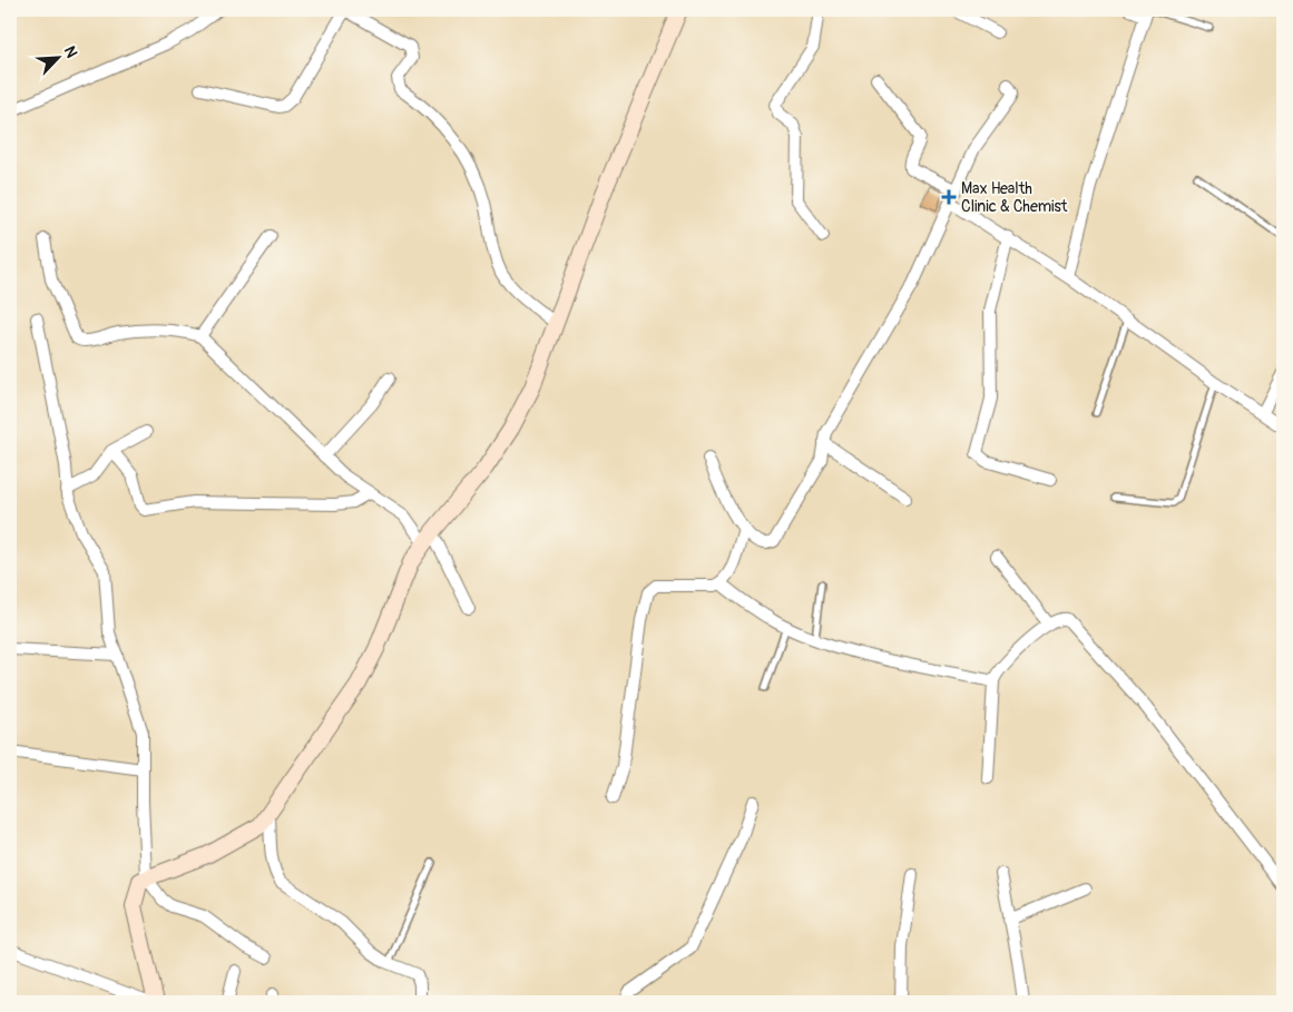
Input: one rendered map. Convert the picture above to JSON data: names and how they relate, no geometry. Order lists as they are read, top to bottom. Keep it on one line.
{"places":{"health":["Max Health Clinic & Chemist"]},"north":"top right"}
